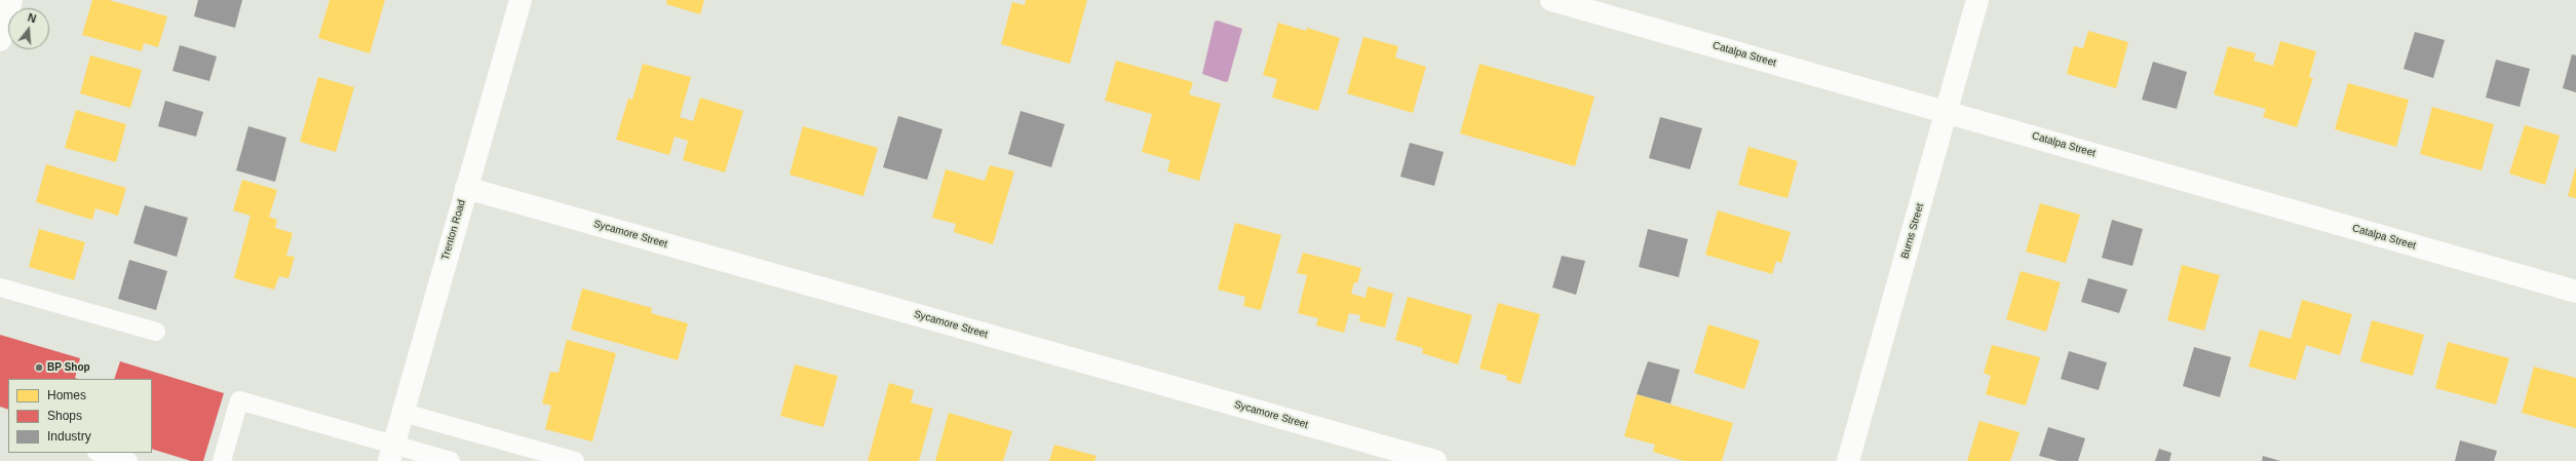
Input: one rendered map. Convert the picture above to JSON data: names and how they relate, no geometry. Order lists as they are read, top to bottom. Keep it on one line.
{"streets":{"street":["Catalpa Street","Trenton Road","Burns Street","Sycamore Street"]},"crossings":[["Catalpa Street","Burns Street"],["Trenton Road","Sycamore Street"]],"places":["BP Shop"],"legend":["Homes","Shops","Industry"],"north":"top"}
